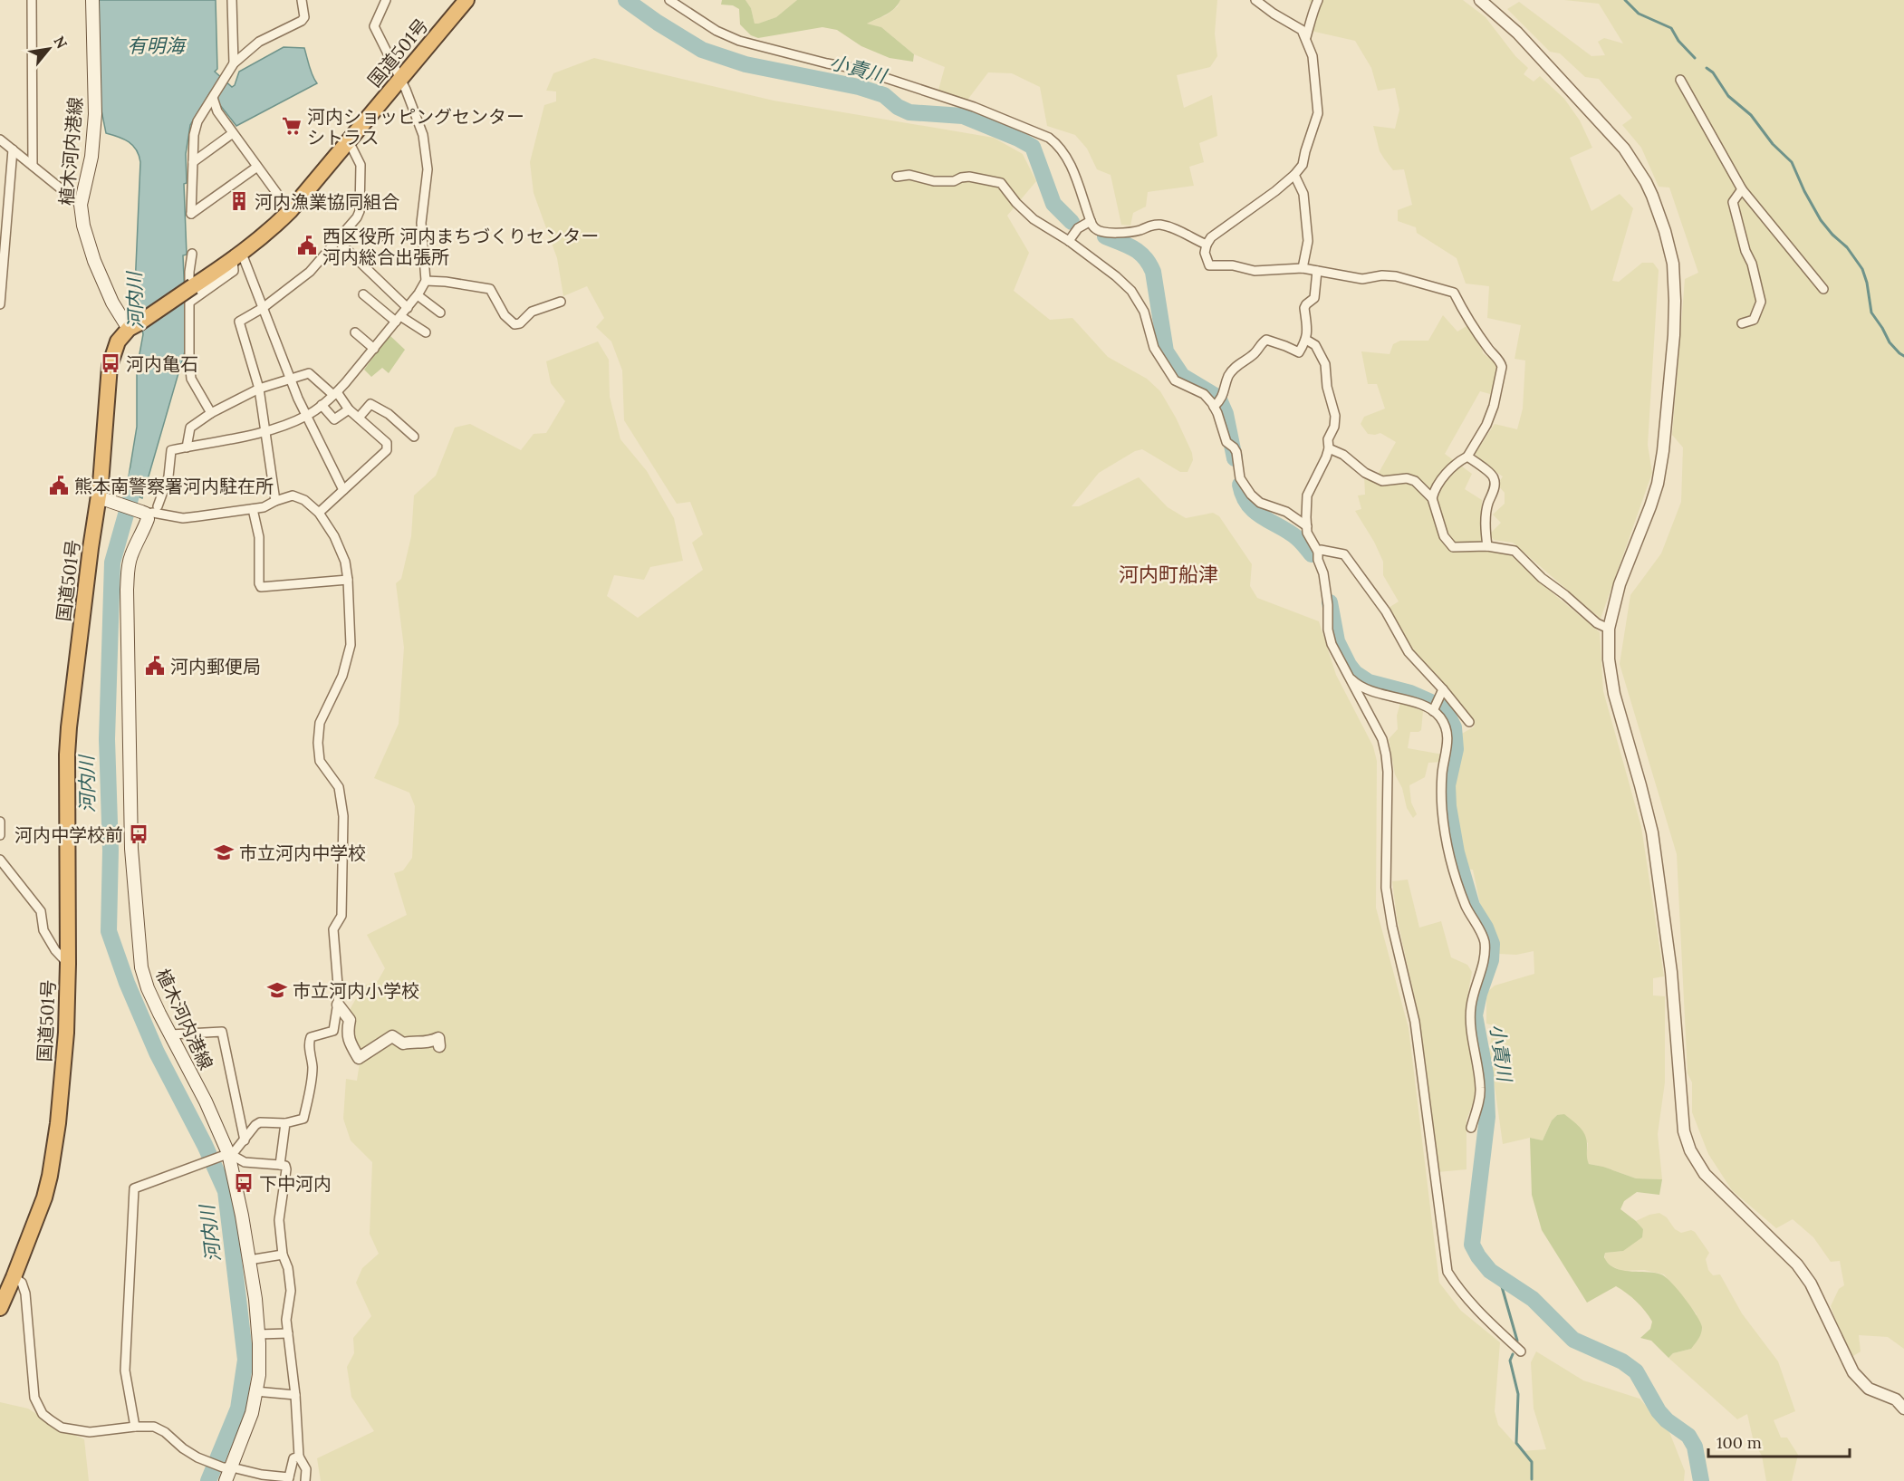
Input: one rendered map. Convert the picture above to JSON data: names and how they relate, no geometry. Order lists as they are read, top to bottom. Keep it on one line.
{"streets":{"highway":["国道501号"],"main road":["植木河内港線"]},"crossings":[["国道501号","植木河内港線"]],"districts":["河内町船津"],"water":["有明海","小責川","河内川"],"places":{"supermarket":["河内ショッピングセンター シトラス"],"building":["河内漁業協同組合"],"public building":["西区役所 河内まちづくりセンター 河内総合出張所","熊本南警察署河内駐在所","河内郵便局"],"bus stop":["河内亀石","河内中学校前","下中河内"],"school or university":["市立河内中学校","市立河内小学校"]},"scale_bar":"100 m","north":"top right"}
